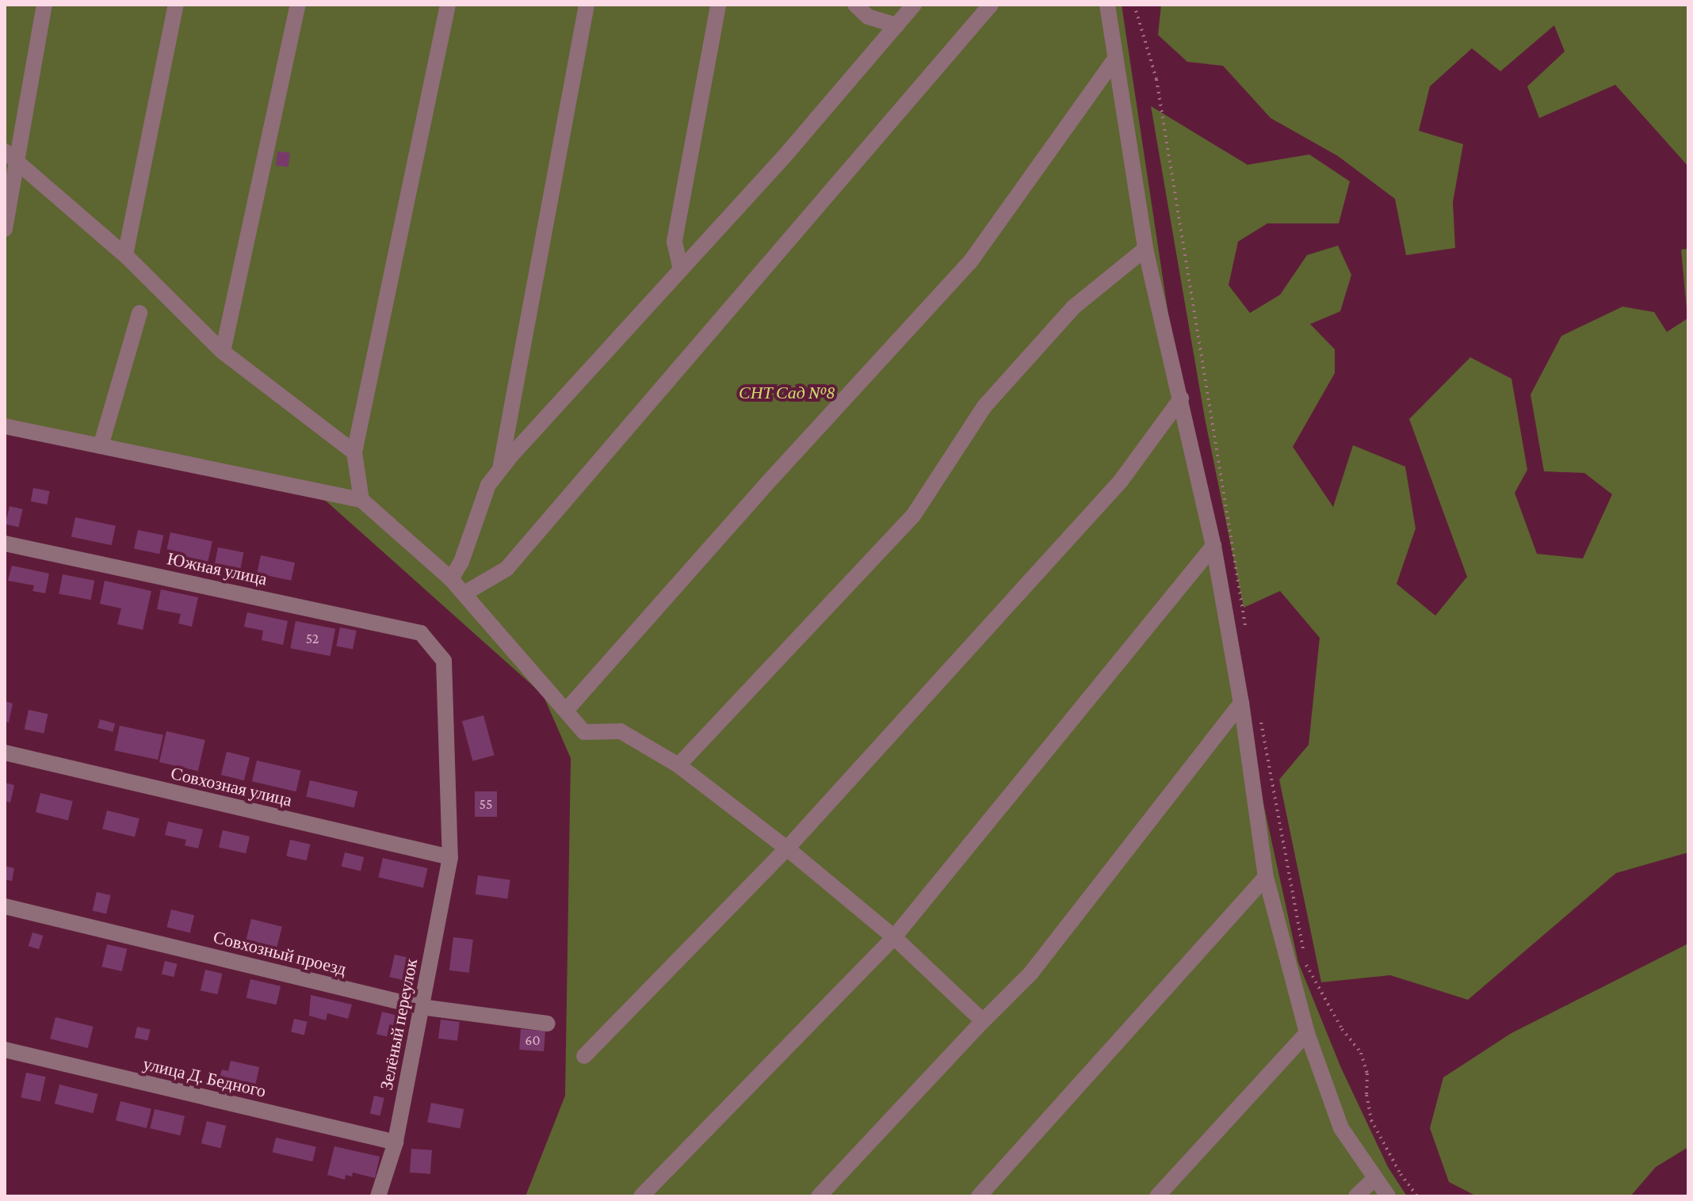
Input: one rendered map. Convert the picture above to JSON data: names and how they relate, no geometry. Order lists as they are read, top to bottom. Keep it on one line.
{"streets":{"street":["Южная улица","Совхозная улица","Совхозный проезд","Зелёный переулок","улица Д. Бедного"]},"crossings":[["Южная улица","Зелёный переулок"],["Совхозная улица","Зелёный переулок"],["Совхозный проезд","Зелёный переулок"],["Зелёный переулок","улица Д. Бедного"]],"parks":["СНТ Сад №8"],"house_numbers":["52","55","60"]}
